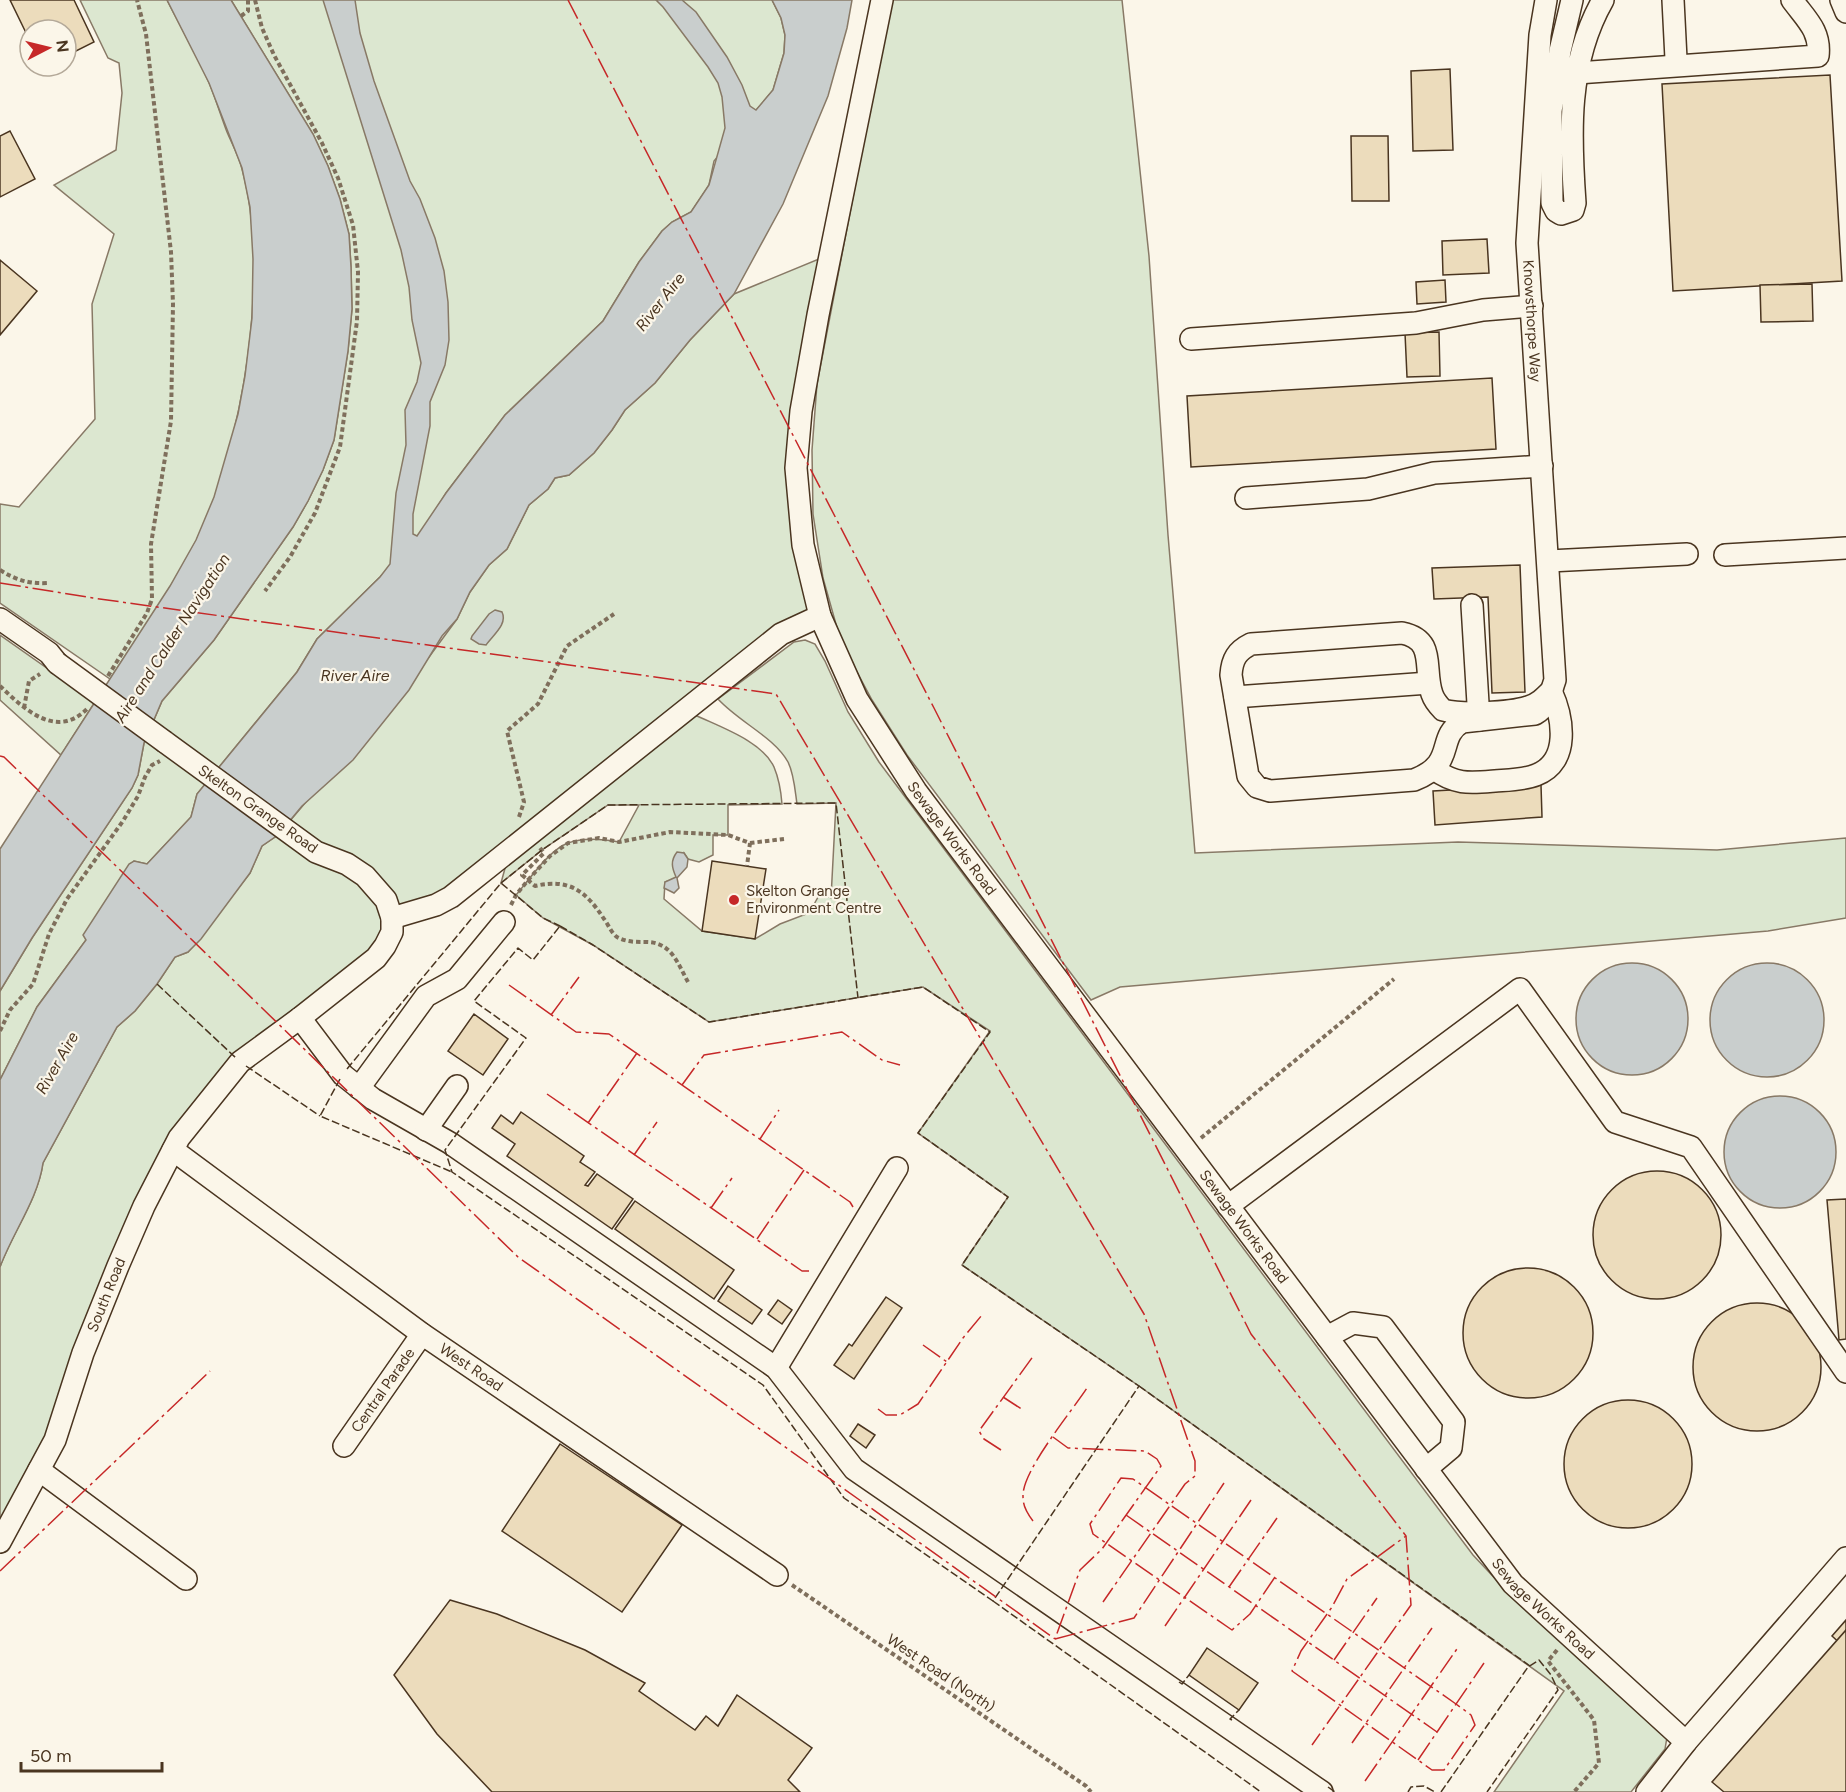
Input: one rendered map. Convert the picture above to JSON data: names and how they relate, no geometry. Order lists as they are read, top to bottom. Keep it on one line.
{"streets":{"street":["Knowsthorpe Way","Skelton Grange Road","Sewage Works Road","South Road","West Road","Central Parade"],"path":["West Road (North)"]},"crossings":[["South Road","West Road"],["West Road","Central Parade"],["West Road","West Road (North)"]],"water":["River Aire","Aire and Calder Navigation"],"places":["Skelton Grange Environment Centre"],"scale_bar":"50 m","north":"right"}
